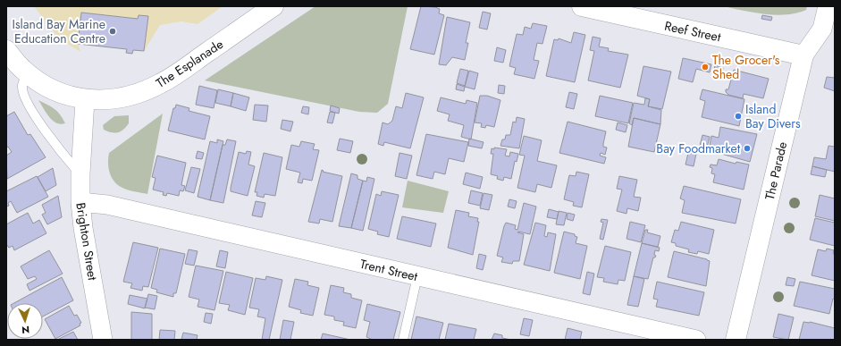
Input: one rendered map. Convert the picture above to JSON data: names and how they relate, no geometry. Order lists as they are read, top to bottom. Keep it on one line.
{"streets":{"main road":["Reef Street","The Esplanade","The Parade"],"street":["Brighton Street","Trent Street"]},"crossings":[["Reef Street","The Parade"],["The Esplanade","Brighton Street"],["Brighton Street","Trent Street"]],"places":["Island Bay Marine Education Centre","The Grocer's Shed","Island Bay Divers","Bay Foodmarket"],"north":"bottom"}
